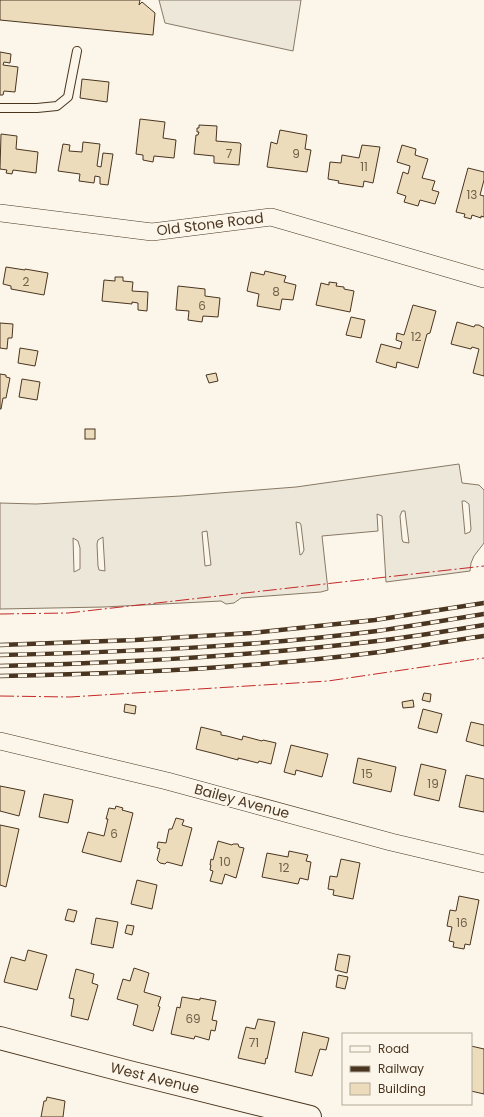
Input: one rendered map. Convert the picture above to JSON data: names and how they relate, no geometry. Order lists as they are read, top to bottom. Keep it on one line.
{"streets":{"main road":["West Avenue"],"street":["Old Stone Road","Bailey Avenue"]},"house_numbers":["7","9","11","13","2","8","6","12","15","19","6","10","12","16","69","71"],"legend":["Road","Railway","Building"]}
